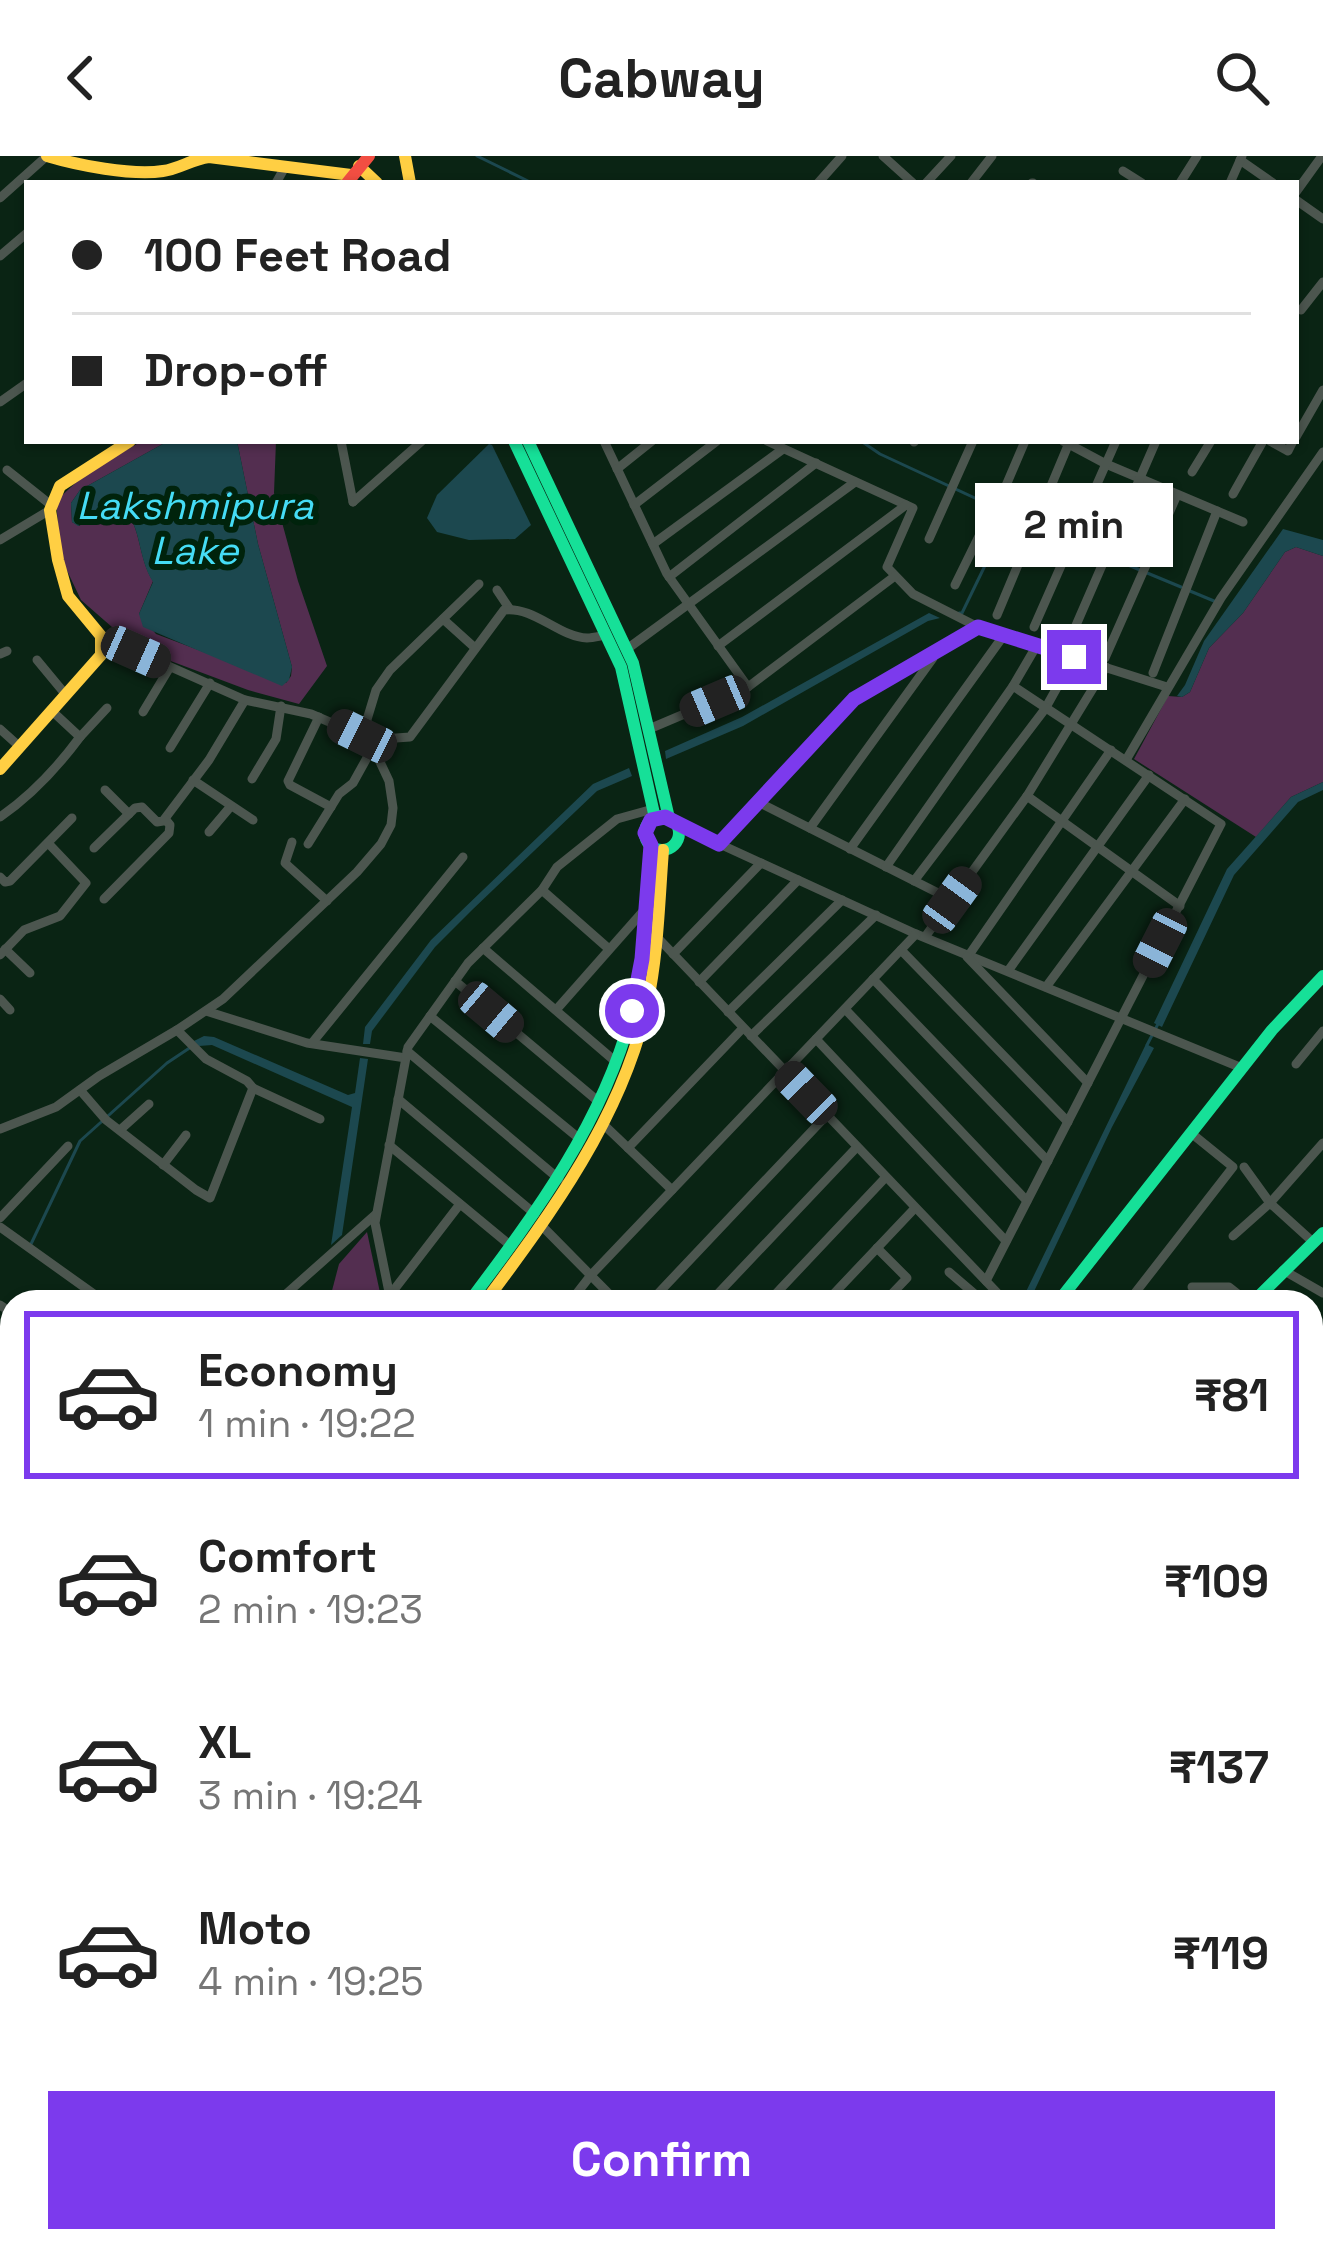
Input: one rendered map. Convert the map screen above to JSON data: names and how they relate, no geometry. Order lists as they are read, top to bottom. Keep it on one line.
{"water":["Lakshmipura Lake"],"page":{"header":"Cabway","banner":["100 Feet Road","Drop-off"],"bubble":"2 min","list":[{"name":"Economy","note":"1 min · 19:22","value":"₹81"},{"name":"Comfort","note":"2 min · 19:23","value":"₹109"},{"name":"XL","note":"3 min · 19:24","value":"₹137"},{"name":"Moto","note":"4 min · 19:25","value":"₹119"}],"buttons":"Confirm"}}
